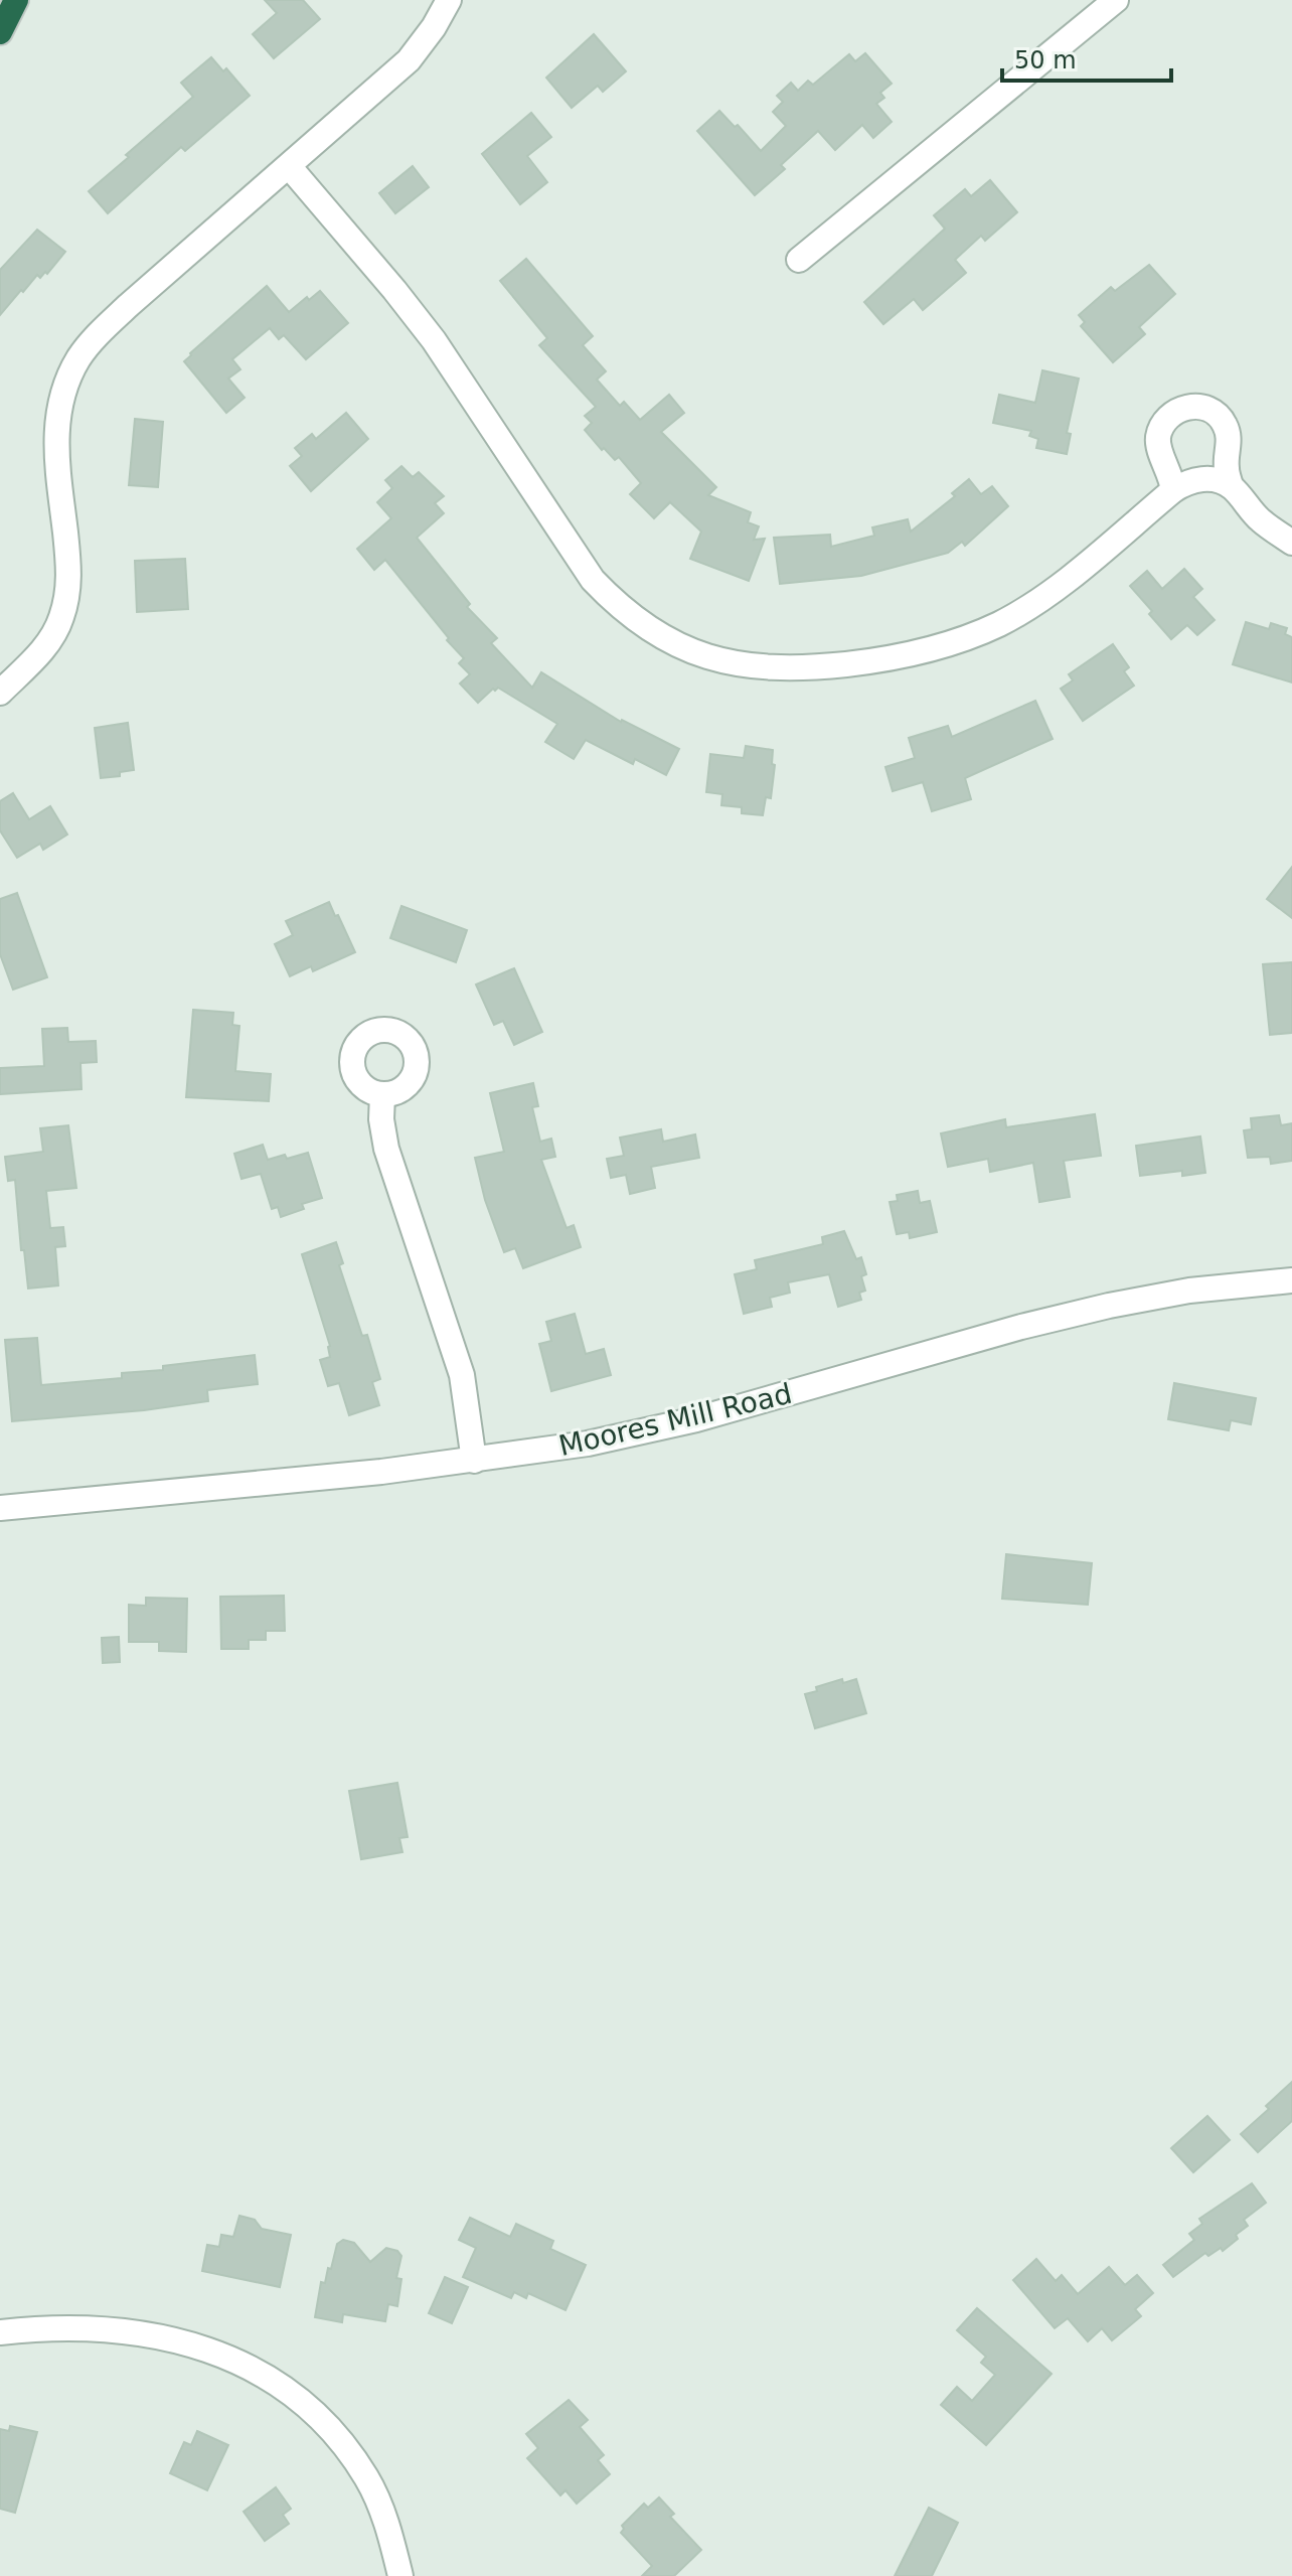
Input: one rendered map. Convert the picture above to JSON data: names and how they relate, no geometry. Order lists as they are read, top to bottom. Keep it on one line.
{"streets":{"street":["Moores Mill Road"]},"scale_bar":"50 m"}
